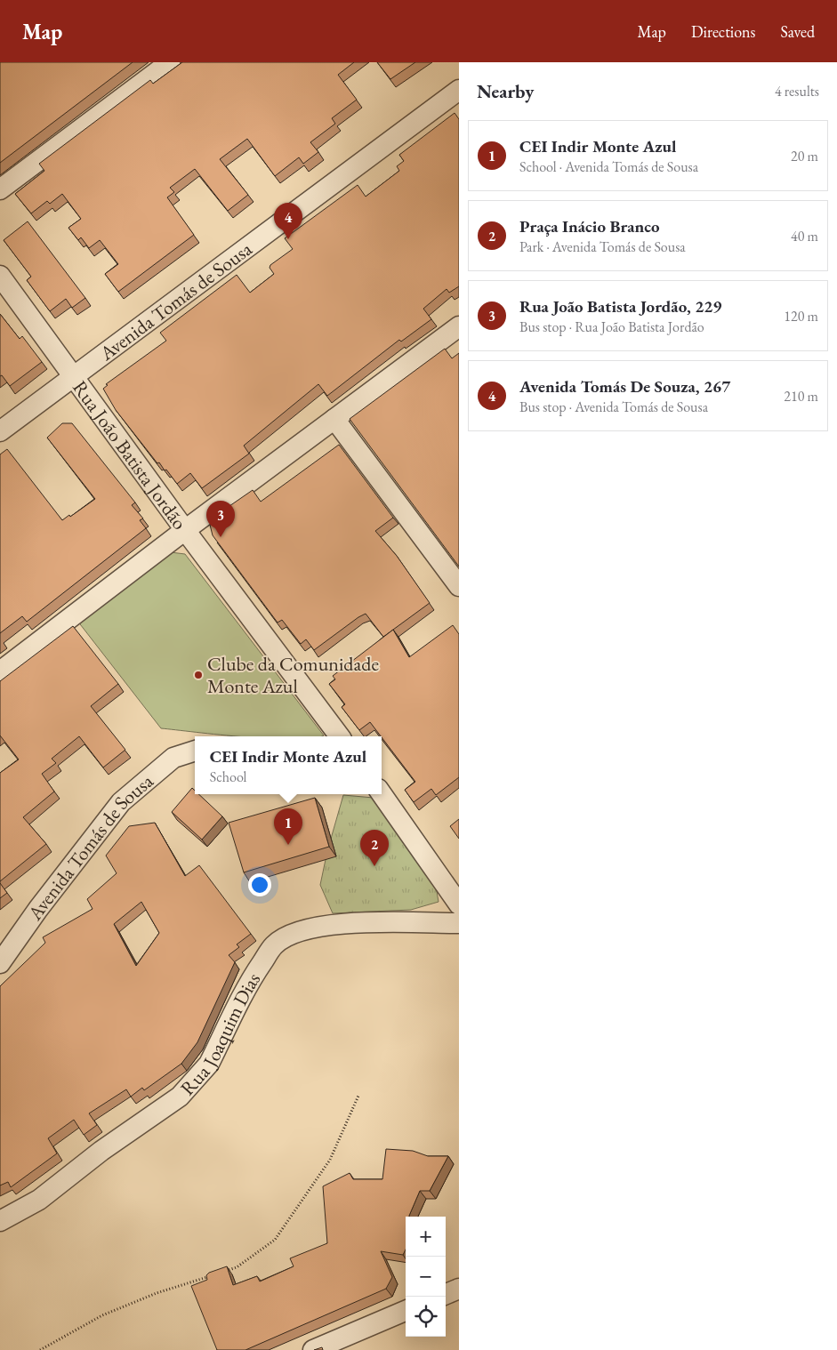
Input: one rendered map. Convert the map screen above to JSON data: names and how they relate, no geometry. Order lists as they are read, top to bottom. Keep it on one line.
{"streets":{"street":["Avenida Tomás de Sousa","Rua João Batista Jordão","Rua Joaquim Dias"]},"crossings":[["Avenida Tomás de Sousa","Rua João Batista Jordão"]],"places":["Clube da Comunidade Monte Azul"],"page":{"header":"Map","nav":["Map","Directions","Saved"],"heading":["Nearby","4 results"],"list":[{"mark":"1","name":"CEI Indir Monte Azul","note":"School · Avenida Tomás de Sousa","value":"20 m"},{"mark":"2","name":"Praça Inácio Branco","note":"Park · Avenida Tomás de Sousa","value":"40 m"},{"mark":"3","name":"Rua João Batista Jordão, 229","note":"Bus stop · Rua João Batista Jordão","value":"120 m"},{"mark":"4","name":"Avenida Tomás De Souza, 267","note":"Bus stop · Avenida Tomás de Sousa","value":"210 m"}],"pins":["4","3","1","2"],"popup":["CEI Indir Monte Azul","School"],"map_buttons":["+","−"]}}
